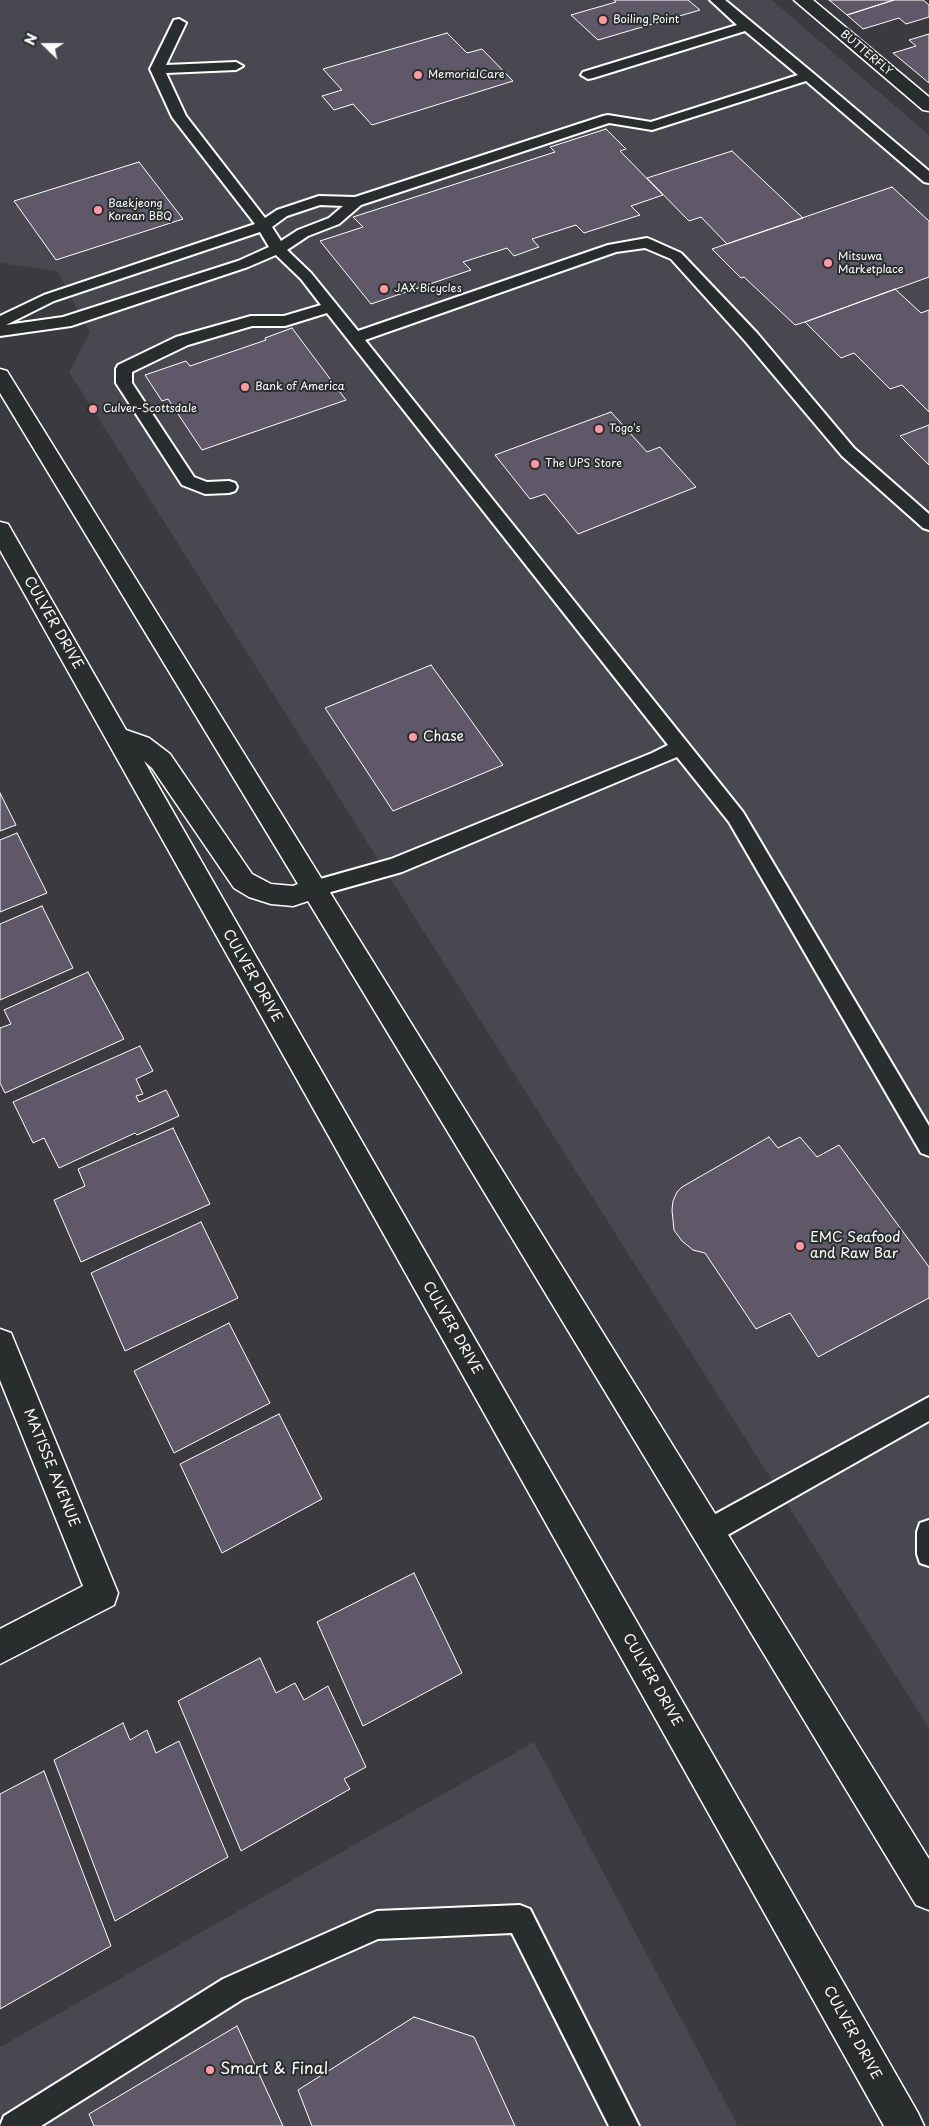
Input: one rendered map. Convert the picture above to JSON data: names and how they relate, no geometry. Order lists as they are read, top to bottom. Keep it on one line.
{"streets":{"main road":["BUTTERFLY","CULVER DRIVE","MATISSE AVENUE"]},"places":["Boiling Point","MemorialCare","Baekjeong Korean BBQ","Mitsuwa Marketplace","JAX Bicycles","Bank of America","Culver-Scottsdale","Togo's","The UPS Store","Chase","EMC Seafood and Raw Bar","Smart & Final"],"north":"left"}
